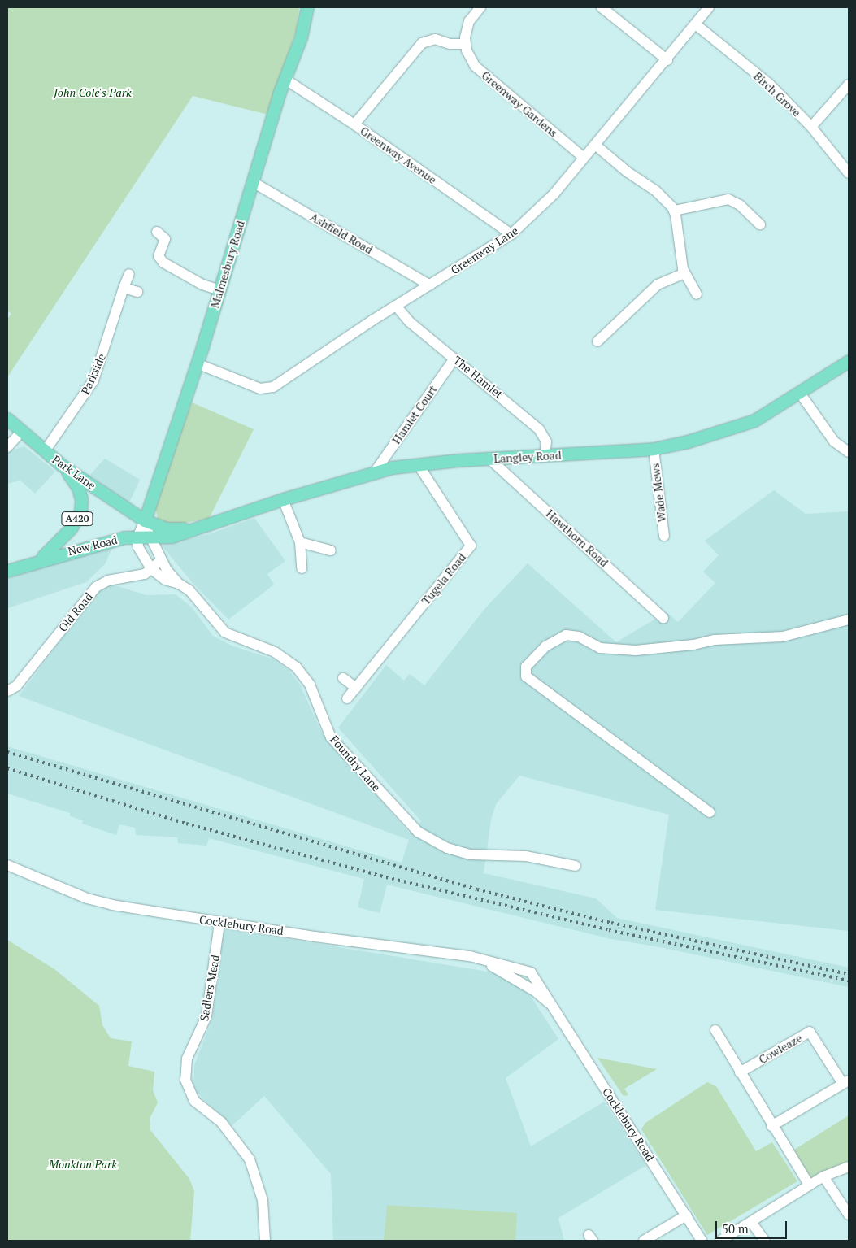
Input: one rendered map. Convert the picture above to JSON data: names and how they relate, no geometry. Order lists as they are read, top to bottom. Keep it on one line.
{"streets":{"main road":["Malmesbury Road","Langley Road","Park Lane","A420","New Road"],"street":["Birch Grove","Greenway Gardens","Greenway Avenue","Ashfield Road","Greenway Lane","Parkside","The Hamlet","Hamlet Court","Wade Mews","Hawthorn Road","Tugela Road","Old Road","Foundry Lane","Cocklebury Road","Sadlers Mead","Cowleaze"]},"crossings":[["Birch Grove","Greenway Lane"],["Greenway Gardens","Greenway Lane"],["Greenway Avenue","Greenway Lane"],["Greenway Avenue","Malmesbury Road"],["Ashfield Road","Greenway Lane"],["Ashfield Road","Malmesbury Road"],["Greenway Lane","Malmesbury Road"],["Greenway Lane","The Hamlet"],["Malmesbury Road","Langley Road"],["Malmesbury Road","Park Lane"],["Parkside","Park Lane"],["The Hamlet","Hamlet Court"],["The Hamlet","Langley Road"],["Hamlet Court","Langley Road"],["Langley Road","Park Lane"],["Langley Road","Wade Mews"],["Langley Road","Hawthorn Road"],["Langley Road","New Road"],["Langley Road","Tugela Road"],["Park Lane","New Road"],["New Road","Foundry Lane"],["Old Road","Foundry Lane"],["Cocklebury Road","Sadlers Mead"]],"parks":["John Cole's Park","Monkton Park"],"scale_bar":"50 m"}
